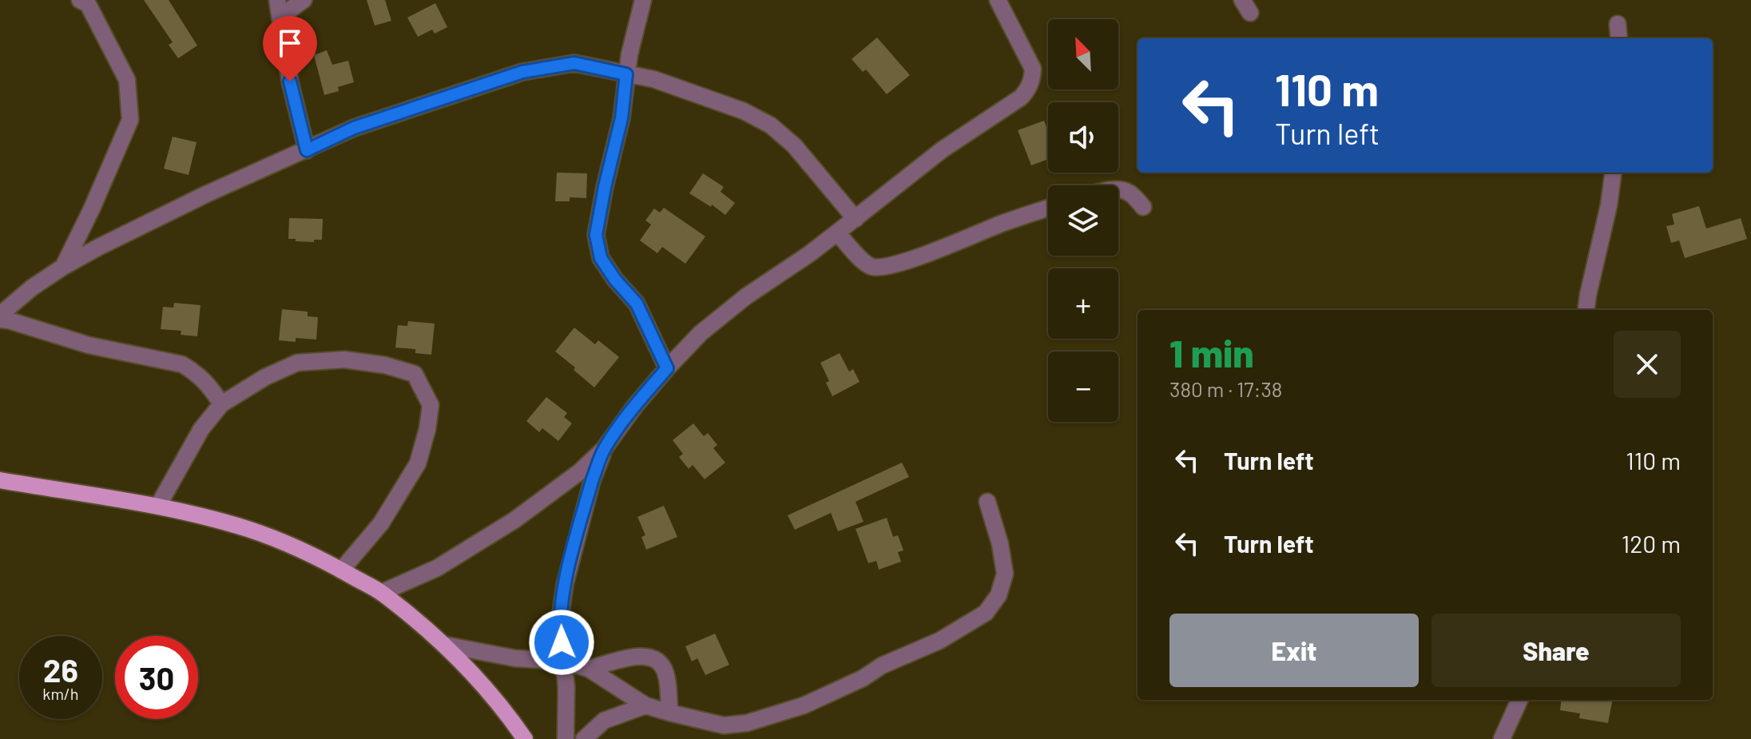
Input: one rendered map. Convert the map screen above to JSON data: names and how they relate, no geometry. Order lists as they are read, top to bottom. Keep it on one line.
{"north":"top left","page":{"map_buttons":["+","−"],"turn":["110 m","Turn left"],"heading":["1 min","380 m · 17:38"],"list":[{"name":"Turn left","value":"110 m"},{"name":"Turn left","value":"120 m"}],"buttons":["Exit","Share"],"speed":"26 km/h","limit":"30"}}
